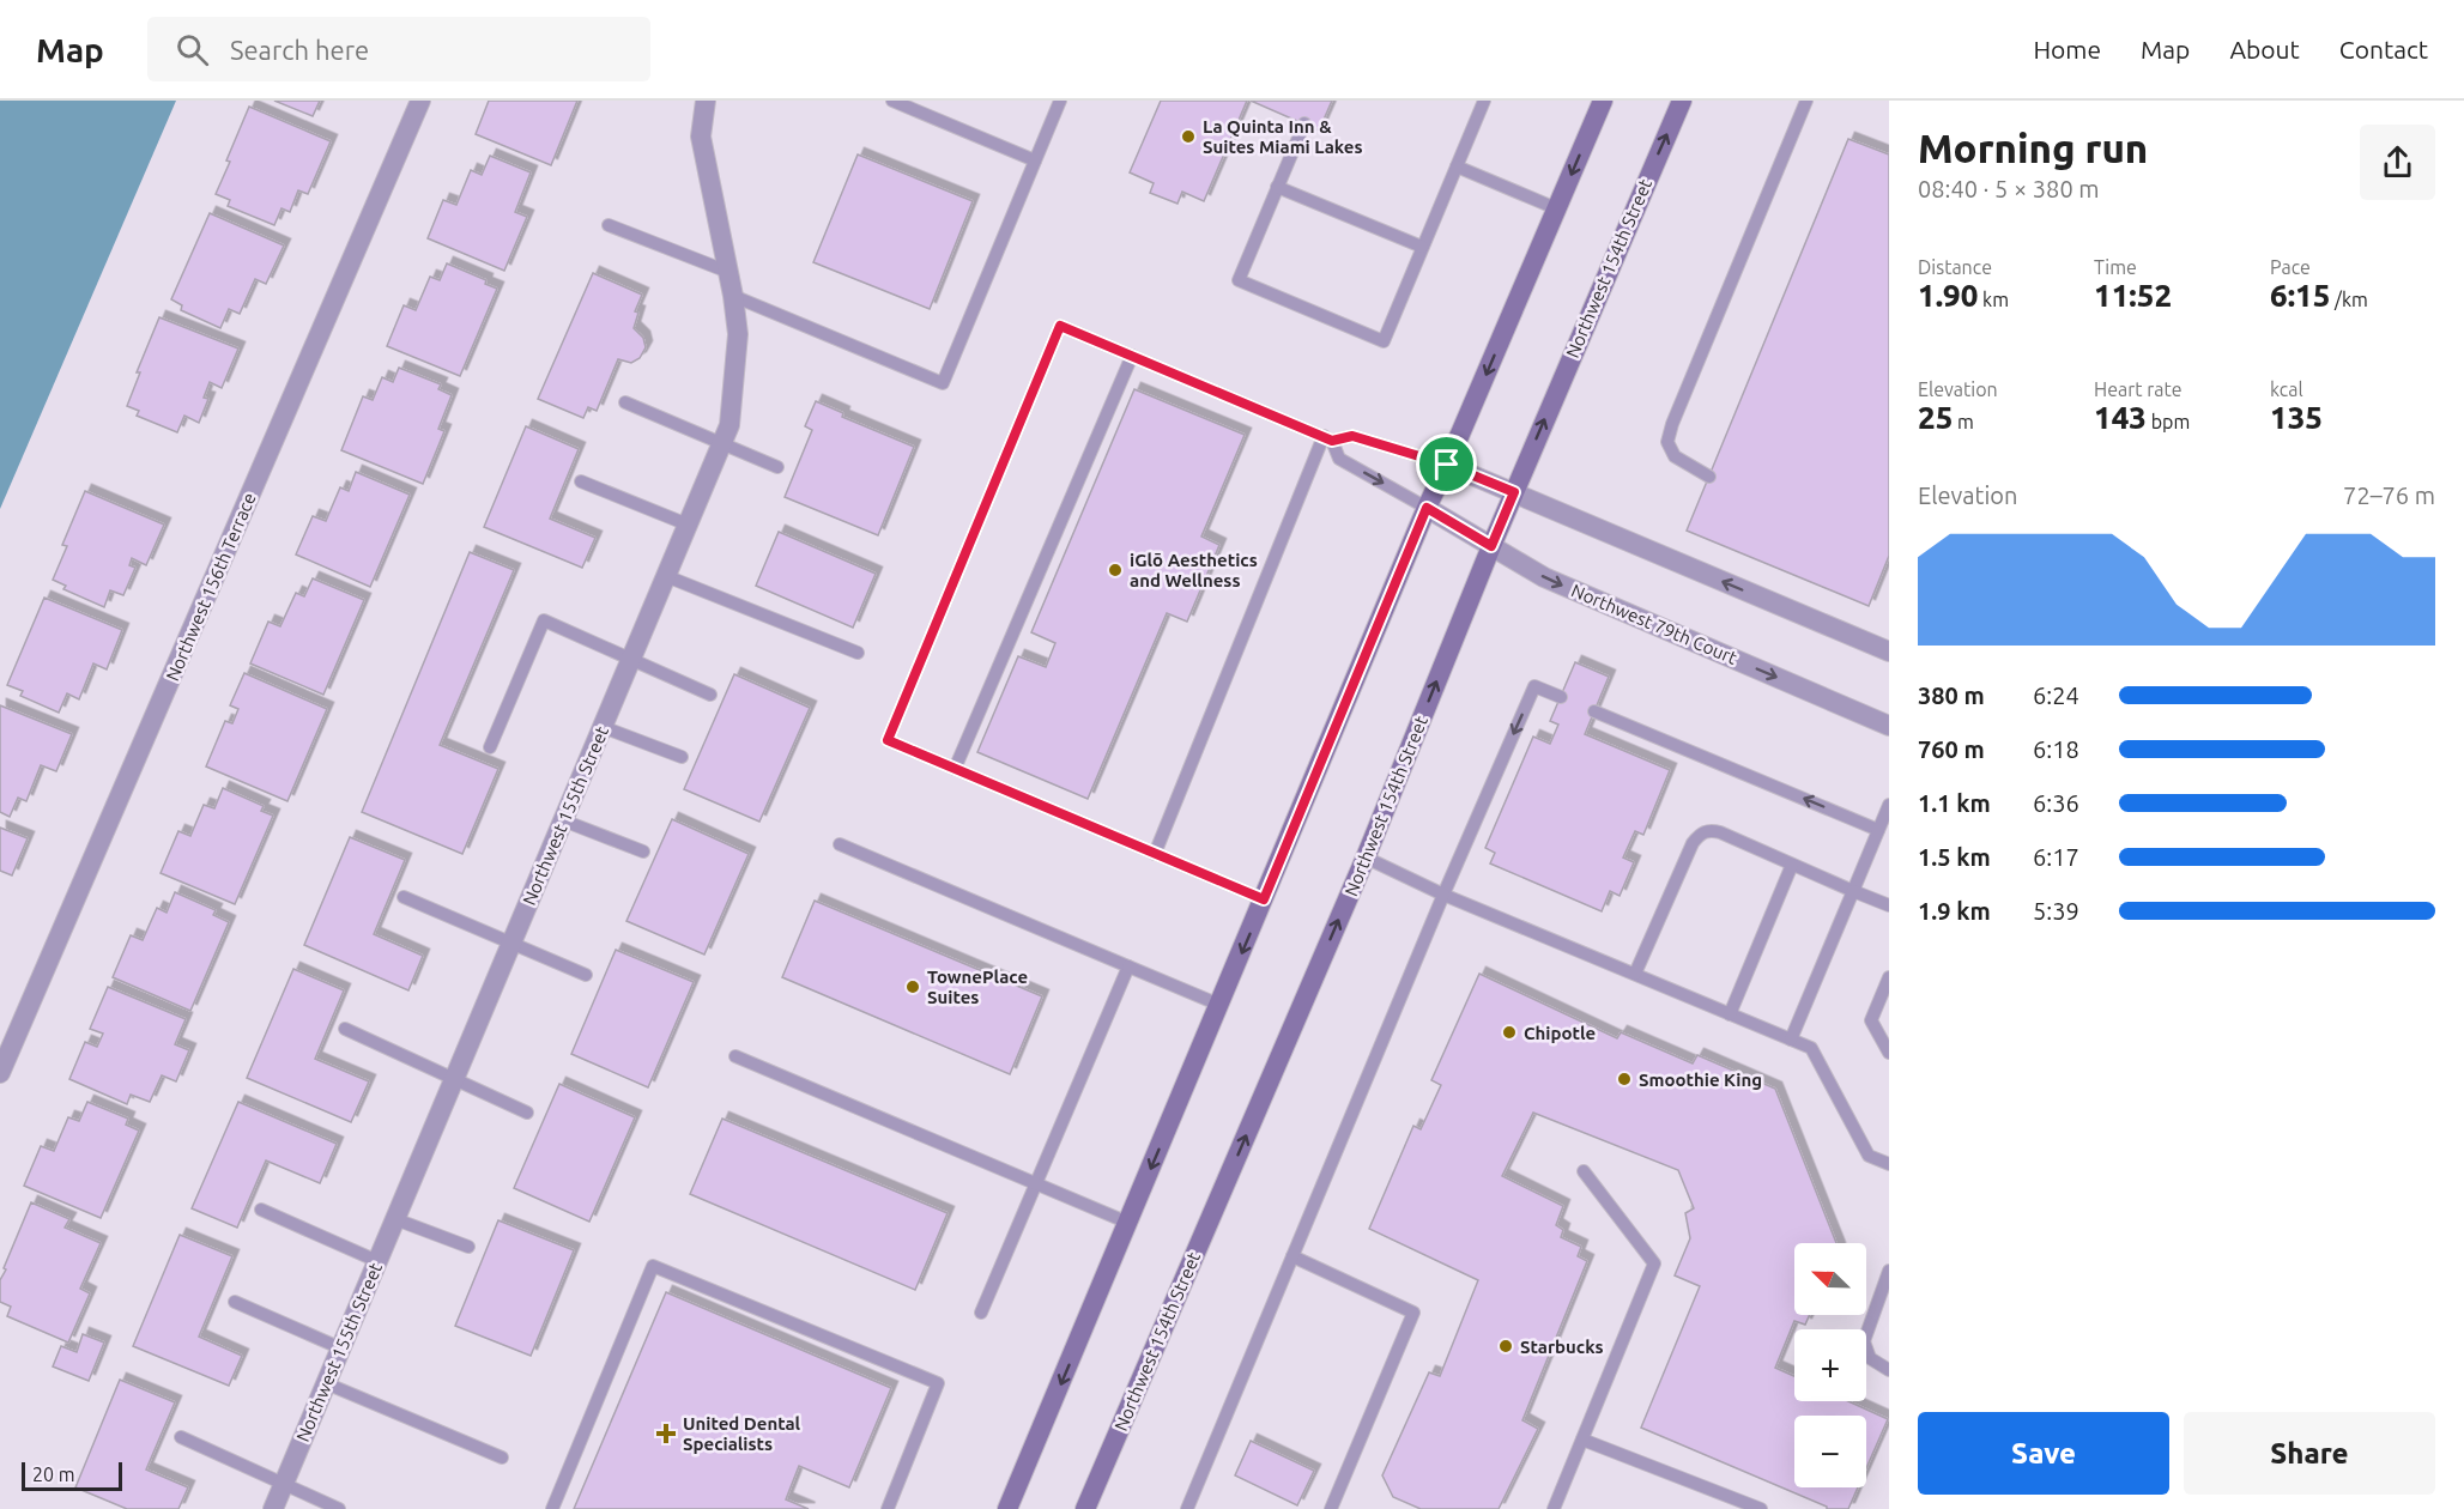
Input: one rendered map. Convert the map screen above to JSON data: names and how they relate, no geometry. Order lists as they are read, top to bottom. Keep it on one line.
{"streets":{"main road":["Northwest 154th Street"],"street":["Northwest 156th Terrace","Northwest 79th Court","Northwest 155th Street"]},"crossings":[["Northwest 154th Street","Northwest 79th Court"]],"places":{"other":["La Quinta Inn & Suites Miami Lakes","iGlō Aesthetics and Wellness","TownePlace Suites","Chipotle","Smoothie King","Starbucks"],"health":["United Dental Specialists"]},"scale_bar":"20 m","north":"top left","page":{"header":"Map","search":"Search here","nav":["Home","Map","About","Contact"],"heading":["Morning run","08:40 · 5 × 380 m"],"stats":[["Distance","1.90 km"],["Time","11:52"],["Pace","6:15 /km"],["Elevation","25 m"],["Heart rate","143 bpm"],["kcal","135"]],"chart":["Elevation","72–76 m"],"list":[{"name":"380 m","note":"6:24"},{"name":"760 m","note":"6:18"},{"name":"1.1 km","note":"6:36"},{"name":"1.5 km","note":"6:17"},{"name":"1.9 km","note":"5:39"}],"map_buttons":["+","−"],"buttons":["Save","Share"],"scale":"20 m"}}
